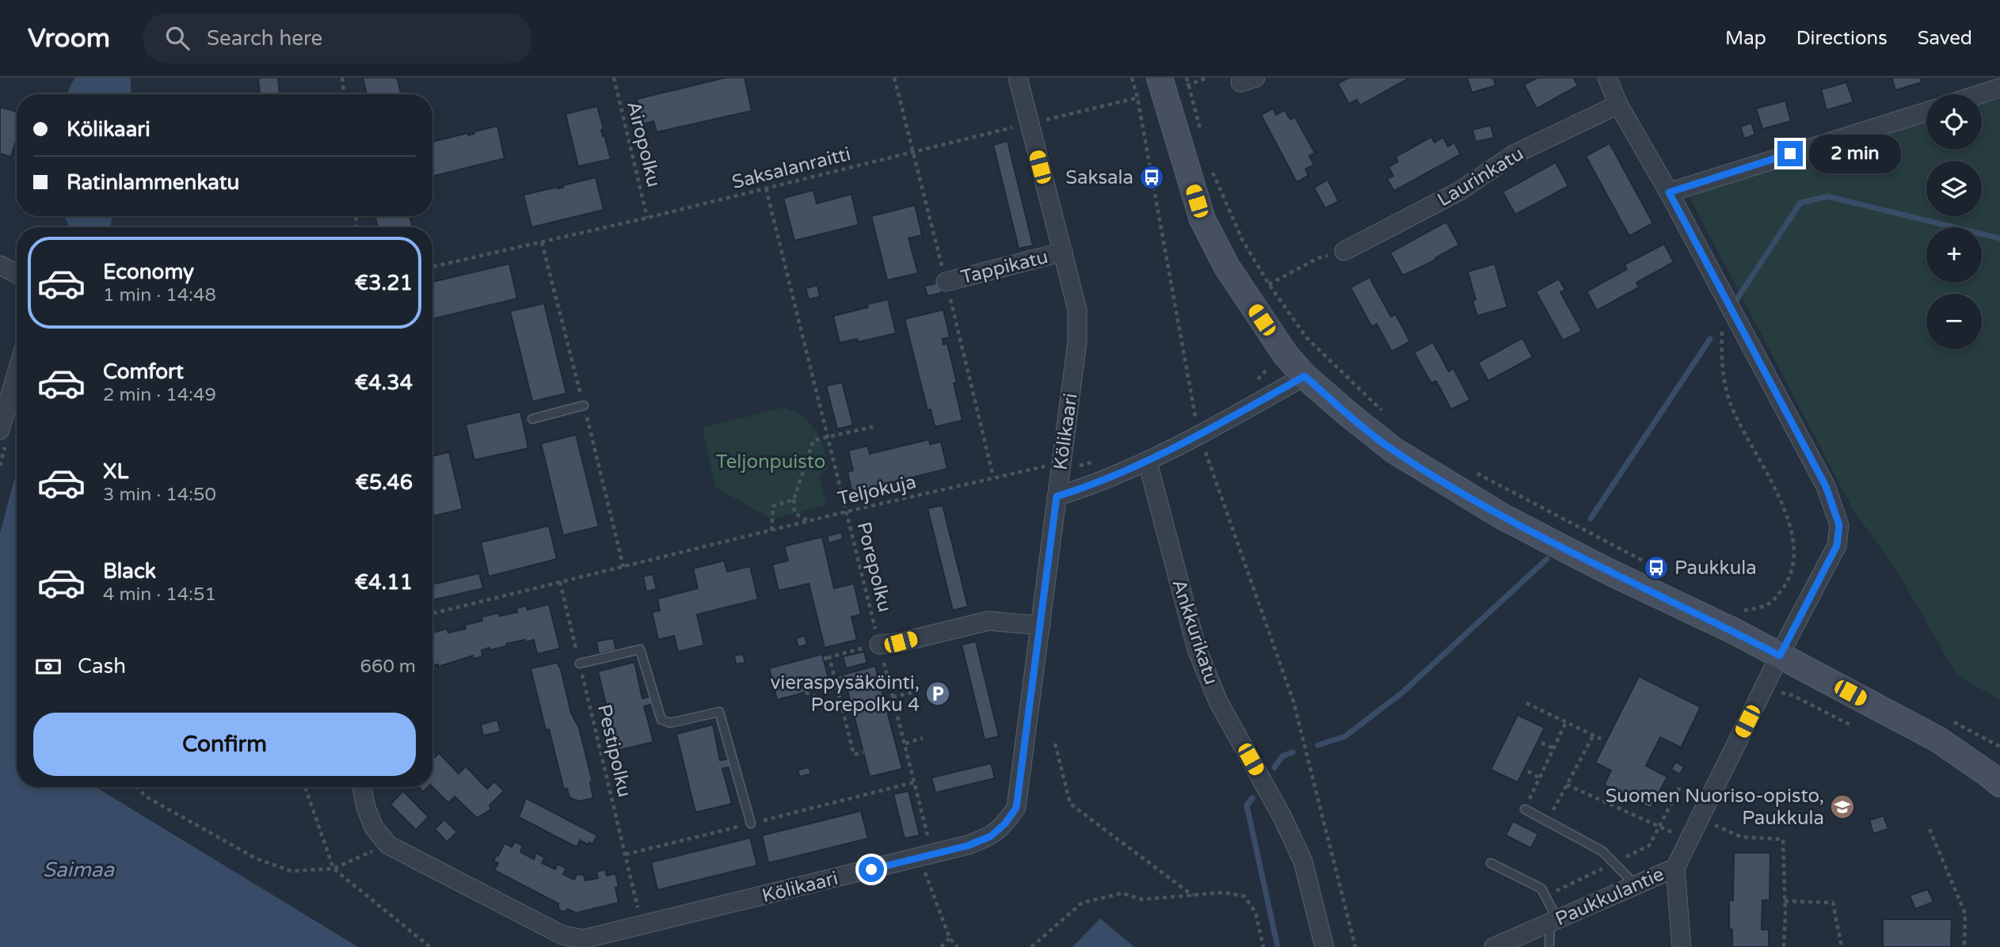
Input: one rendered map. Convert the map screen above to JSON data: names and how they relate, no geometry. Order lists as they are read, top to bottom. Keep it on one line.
{"streets":{"street":["Laurinkatu","Tappikatu","Kölikaari","Ankkurikatu","Paukkulantie"],"path":["Airopolku","Saksalanraitti","Teljokuja","Porepolku","Pestipolku"]},"crossings":[["Airopolku","Saksalanraitti"],["Saksalanraitti","Kölikaari"],["Saksalanraitti","Porepolku"],["Laurinkatu","Paukkulantie"],["Tappikatu","Kölikaari"],["Kölikaari","Teljokuja"],["Kölikaari","Porepolku"],["Kölikaari","Pestipolku"],["Teljokuja","Porepolku"],["Teljokuja","Pestipolku"]],"water":["Saimaa"],"parks":["Teljonpuisto"],"places":{"bus stop":["Saksala","Paukkula"],"parking":["vieraspysäköinti, Porepolku 4"],"school or university":["Suomen Nuoriso-opisto, Paukkula"]},"page":{"header":"Vroom","search":"Search here","nav":["Map","Directions","Saved"],"map_buttons":["+","−"],"banner":["Kölikaari","Ratinlammenkatu"],"bubble":"2 min","list":[{"name":"Economy","note":"1 min · 14:48","value":"€3.21"},{"name":"Comfort","note":"2 min · 14:49","value":"€4.34"},{"name":"XL","note":"3 min · 14:50","value":"€5.46"},{"name":"Black","note":"4 min · 14:51","value":"€4.11"}],"pay":["Cash","660 m"],"buttons":"Confirm"}}
